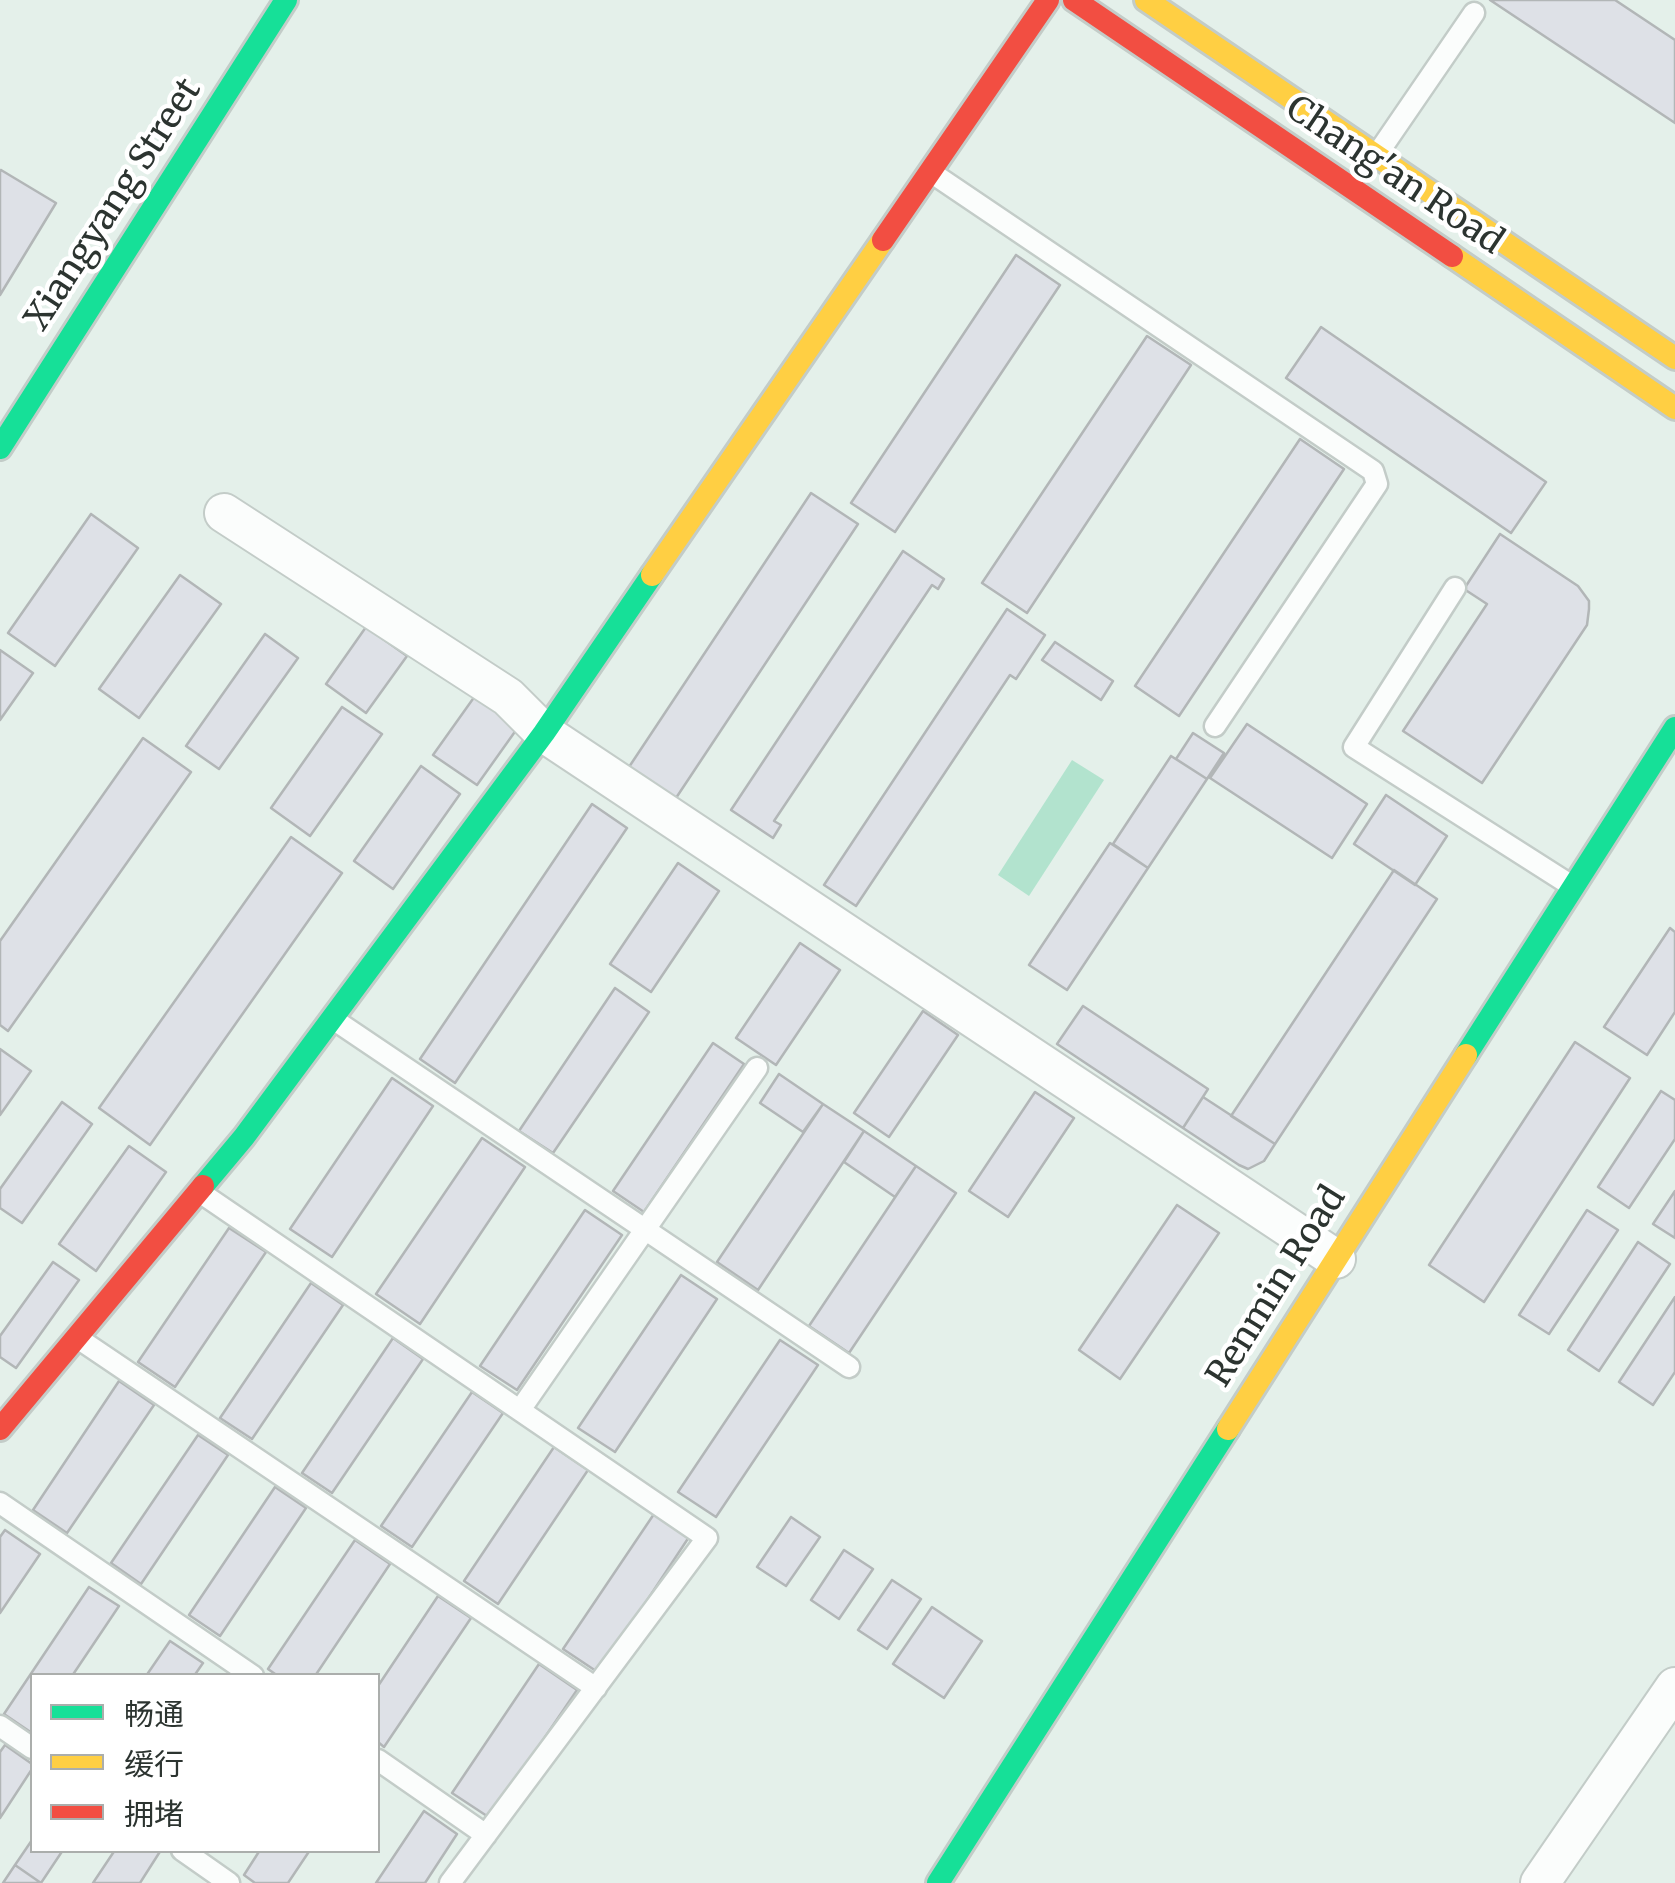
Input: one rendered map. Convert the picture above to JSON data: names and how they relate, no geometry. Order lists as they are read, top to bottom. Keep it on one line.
{"streets":{"main road":["Chang'an Road","Xiangyang Street","Renmin Road"]},"legend":["畅通","缓行","拥堵"]}
